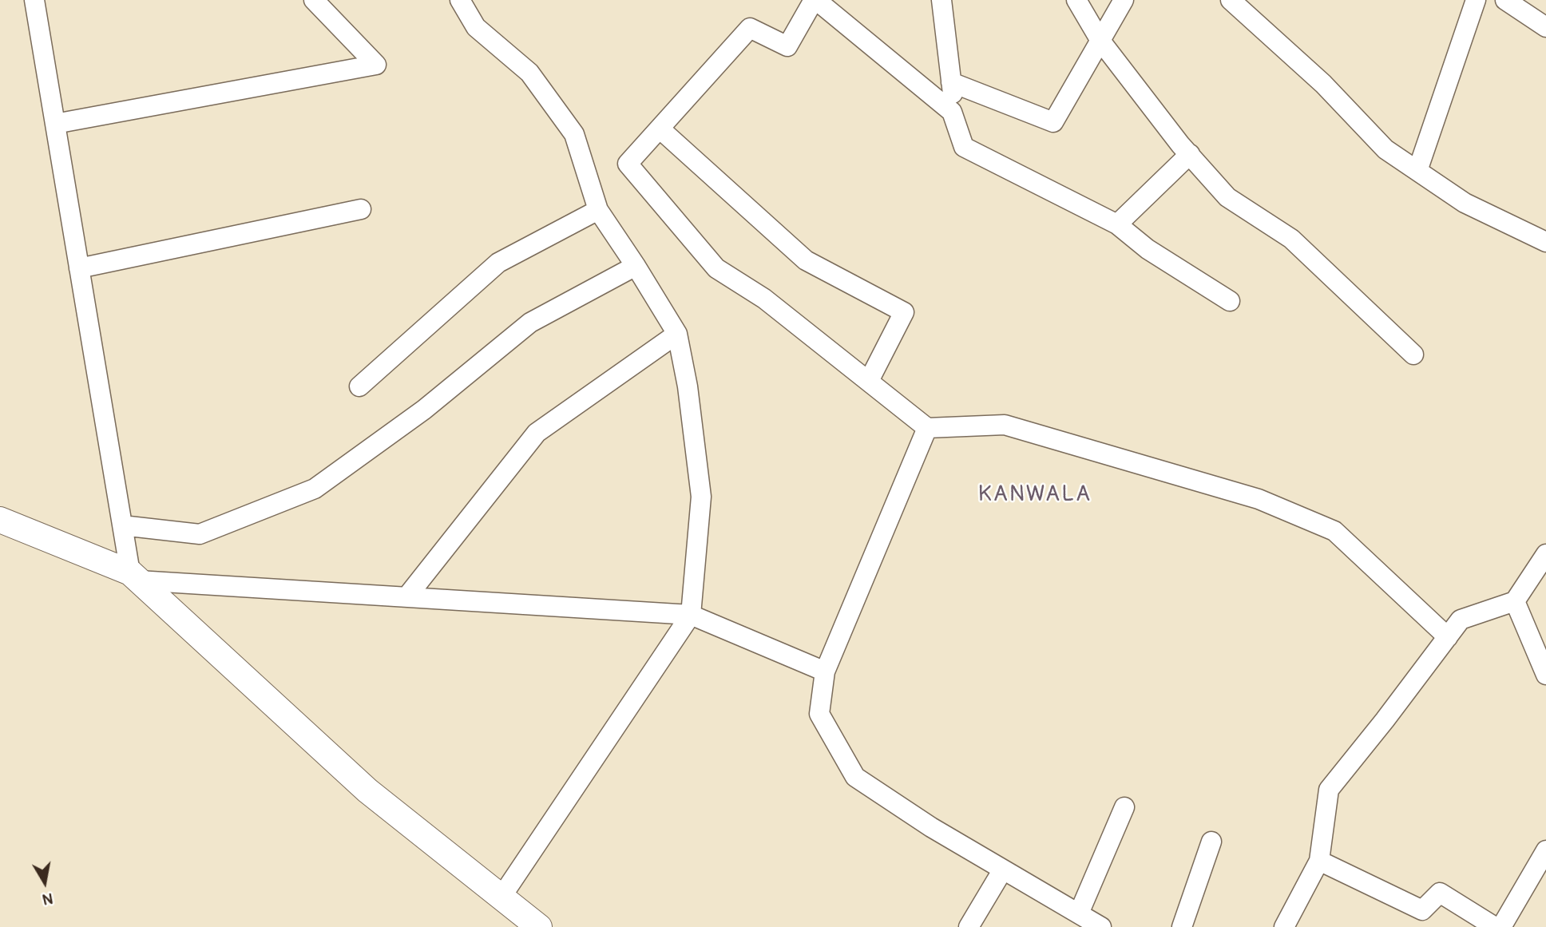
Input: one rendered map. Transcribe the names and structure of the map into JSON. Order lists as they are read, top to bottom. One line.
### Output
{"districts":["KANWALA"],"north":"bottom"}
